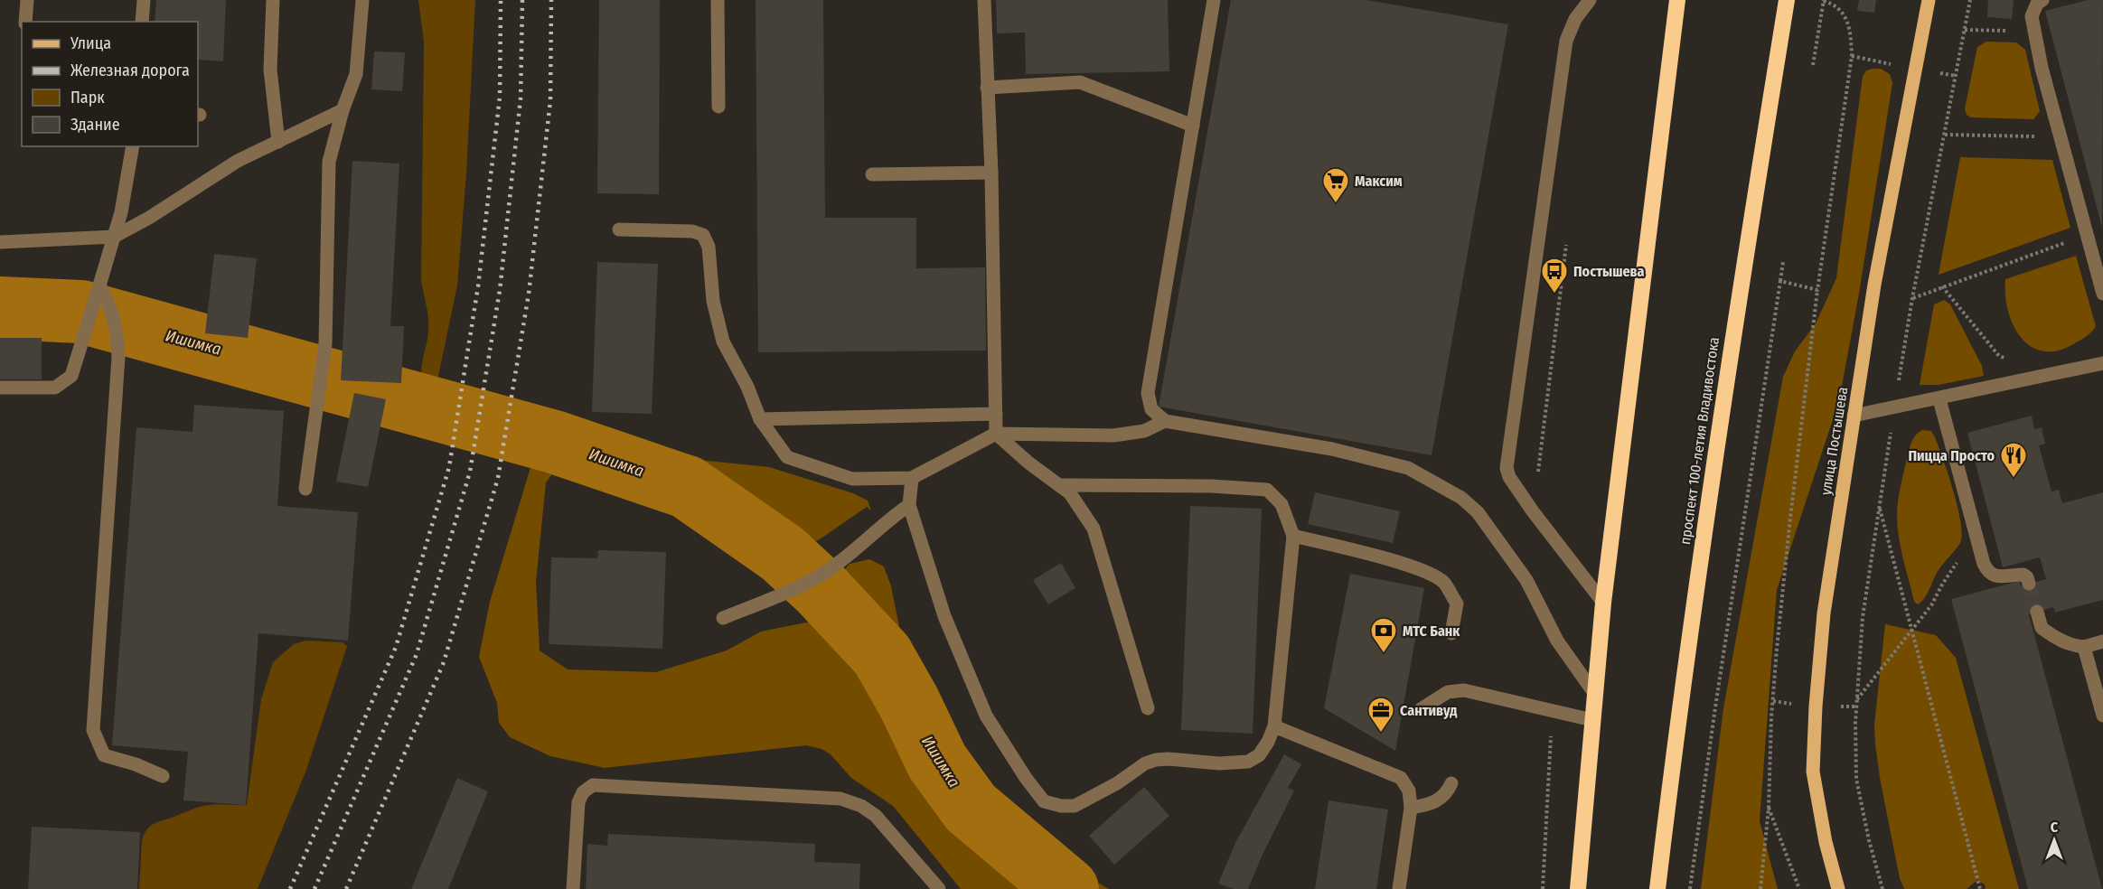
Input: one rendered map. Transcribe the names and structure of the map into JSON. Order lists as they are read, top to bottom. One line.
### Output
{"streets":{"highway":["проспект 100-летия Владивостока"],"main road":["улица Постышева"]},"water":["Ишимка"],"places":{"supermarket":["Максим"],"bus stop":["Постышева"],"restaurant":["Пицца Просто"],"bank":["МТС Банк"],"office":["Сантивуд"]},"legend":["Улица","Железная дорога","Парк","Здание"],"north":"top"}
